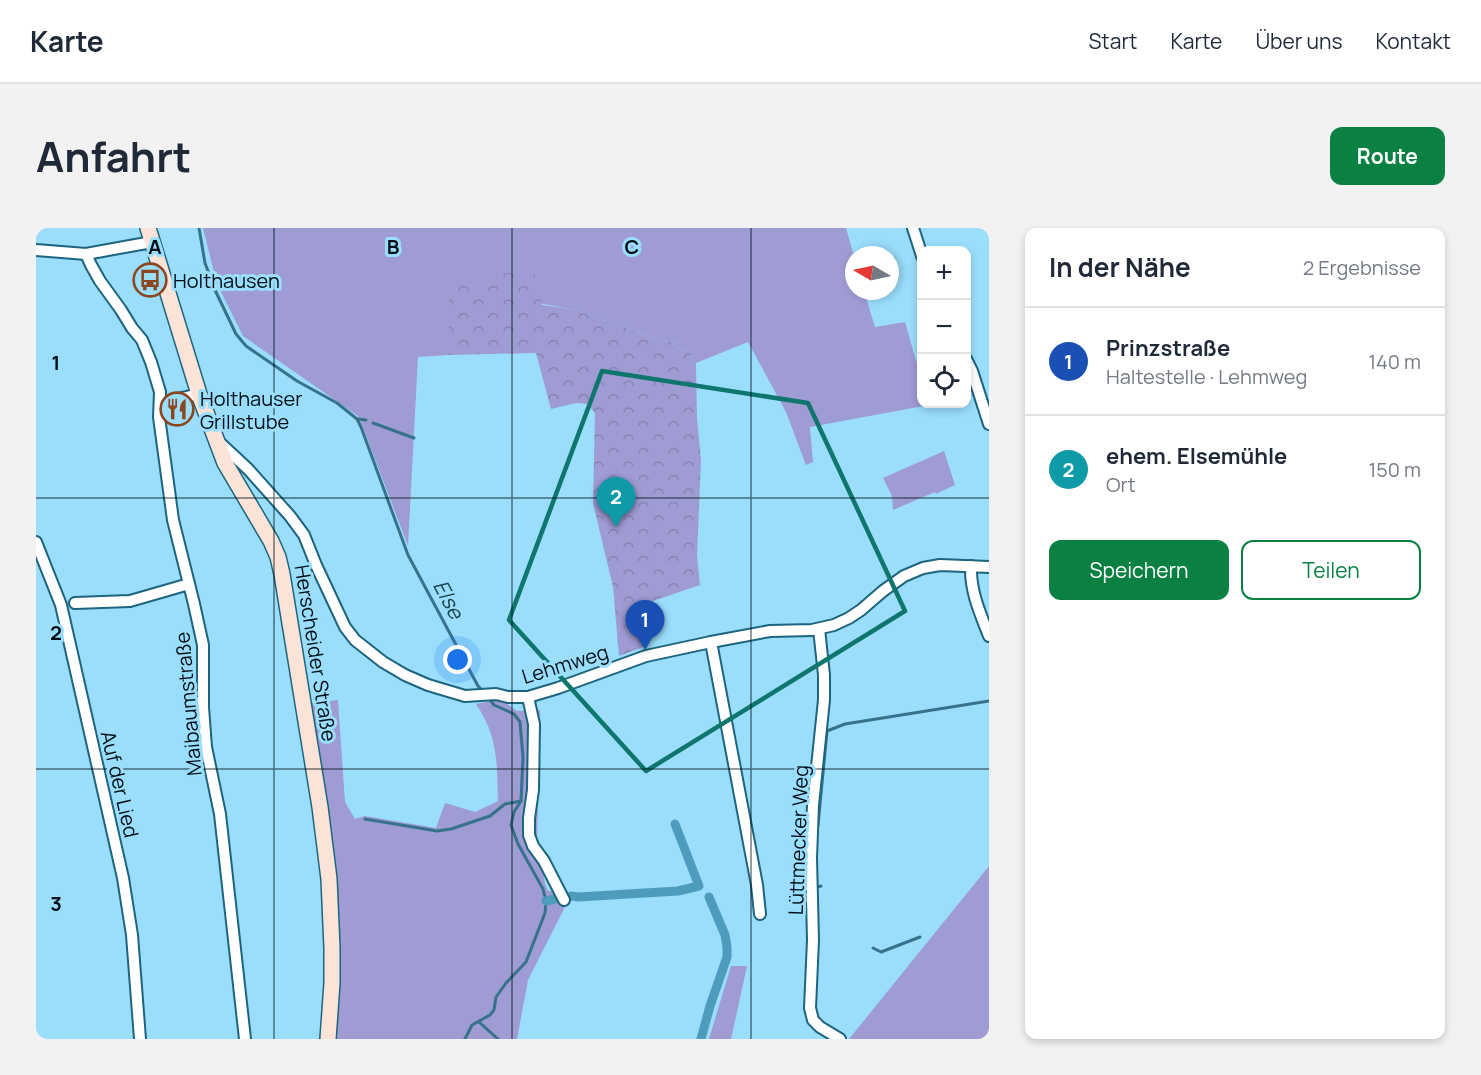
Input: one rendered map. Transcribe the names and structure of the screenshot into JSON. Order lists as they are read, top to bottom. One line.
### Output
{"streets":{"main road":["Herscheider Straße"],"street":["Lehmweg","Maibaumstraße","Auf der Lied","Lüttmecker Weg"]},"crossings":[["Herscheider Straße","Lehmweg"],["Lehmweg","Lüttmecker Weg"]],"water":["Else"],"places":{"bus stop":["Holthausen"],"restaurant":["Holthauser Grillstube"]},"north":"left","page":{"header":"Karte","nav":["Start","Karte","Über uns","Kontakt"],"title":"Anfahrt","buttons":["Route",["Speichern","Teilen"]],"heading":["In der Nähe","2 Ergebnisse"],"map_buttons":["+","−"],"list":[{"mark":"1","name":"Prinzstraße","note":"Haltestelle · Lehmweg","value":"140 m"},{"mark":"2","name":"ehem. Elsemühle","note":"Ort","value":"150 m"}],"pins":["2","1"]},"grid":{"columns":["A","B","C"],"rows":["1","2","3"]}}
